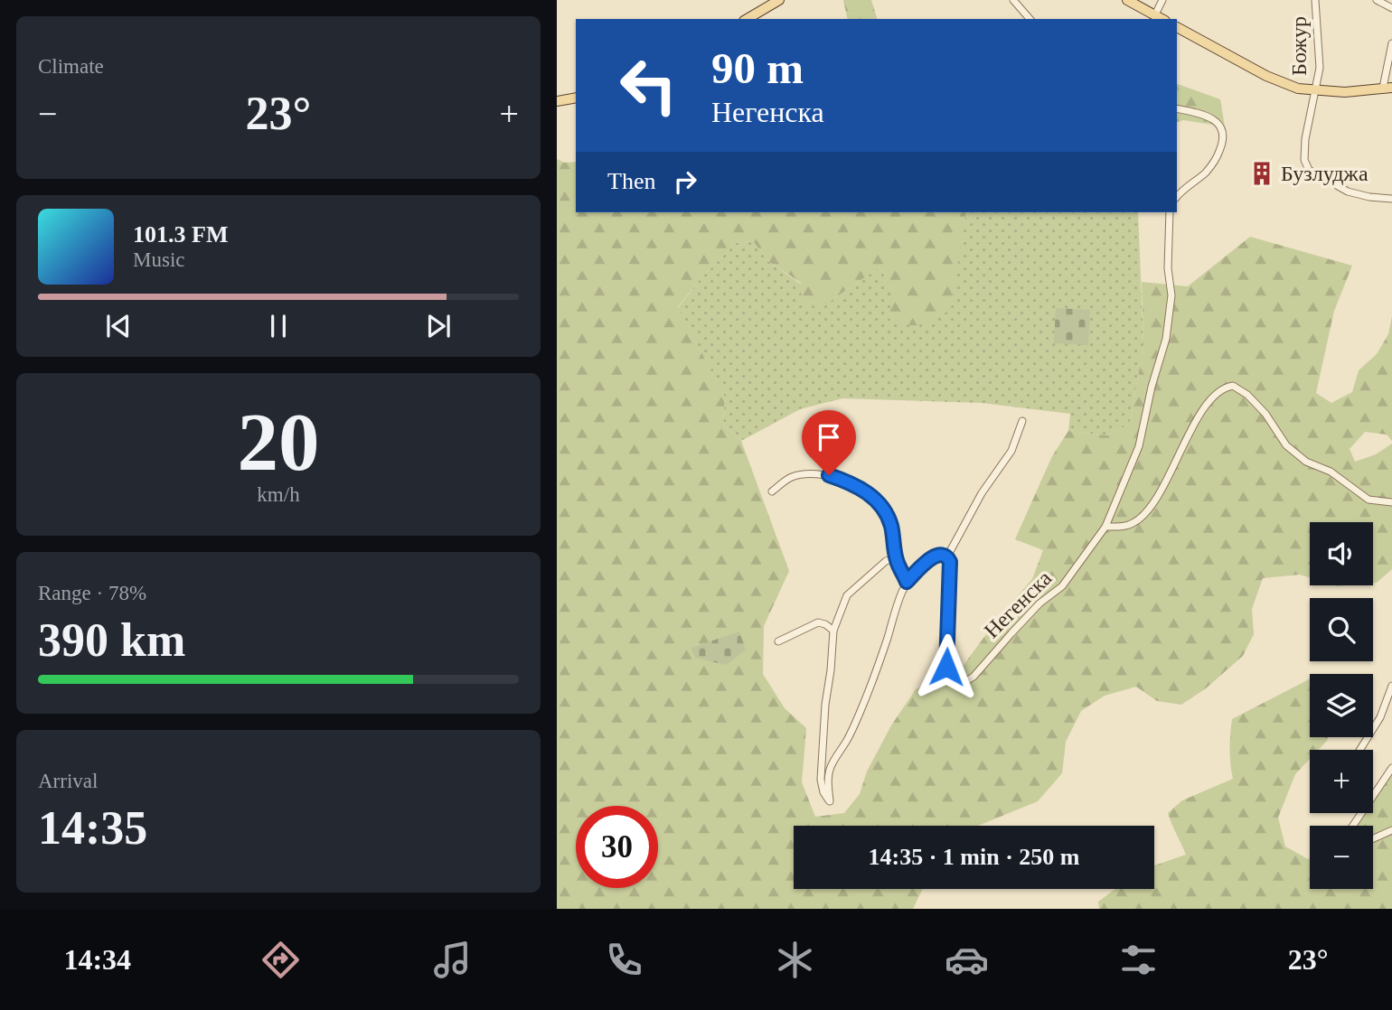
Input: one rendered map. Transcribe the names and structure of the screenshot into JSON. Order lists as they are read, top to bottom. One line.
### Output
{"streets":{"street":["Божур","Негенска"]},"places":{"building":["Бузлуджа"]},"page":{"tile":["Climate",["20","km/h"],["Range · 78%","390 km"],["Arrival","14:35"]],"turn":["90 m","Негенска"],"heat":["−","23°","+"],"then":"Then","song":["101.3 FM","Music"],"map_buttons":["+","−"],"limit":"30","trip":"14:35 · 1 min · 250 m","tabs":["14:34","23°"]}}
